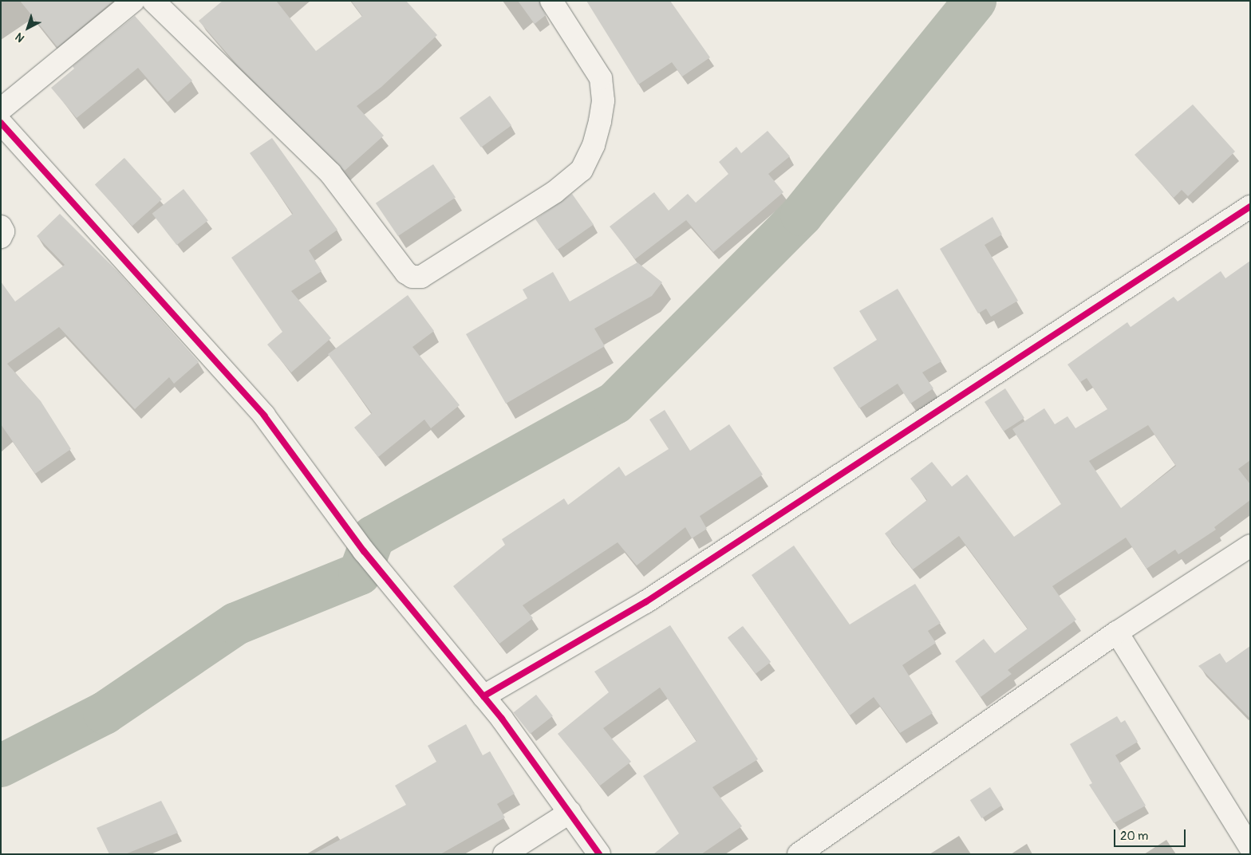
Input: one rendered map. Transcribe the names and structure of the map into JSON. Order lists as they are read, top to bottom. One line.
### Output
{"scale_bar":"20 m","north":"bottom left"}
